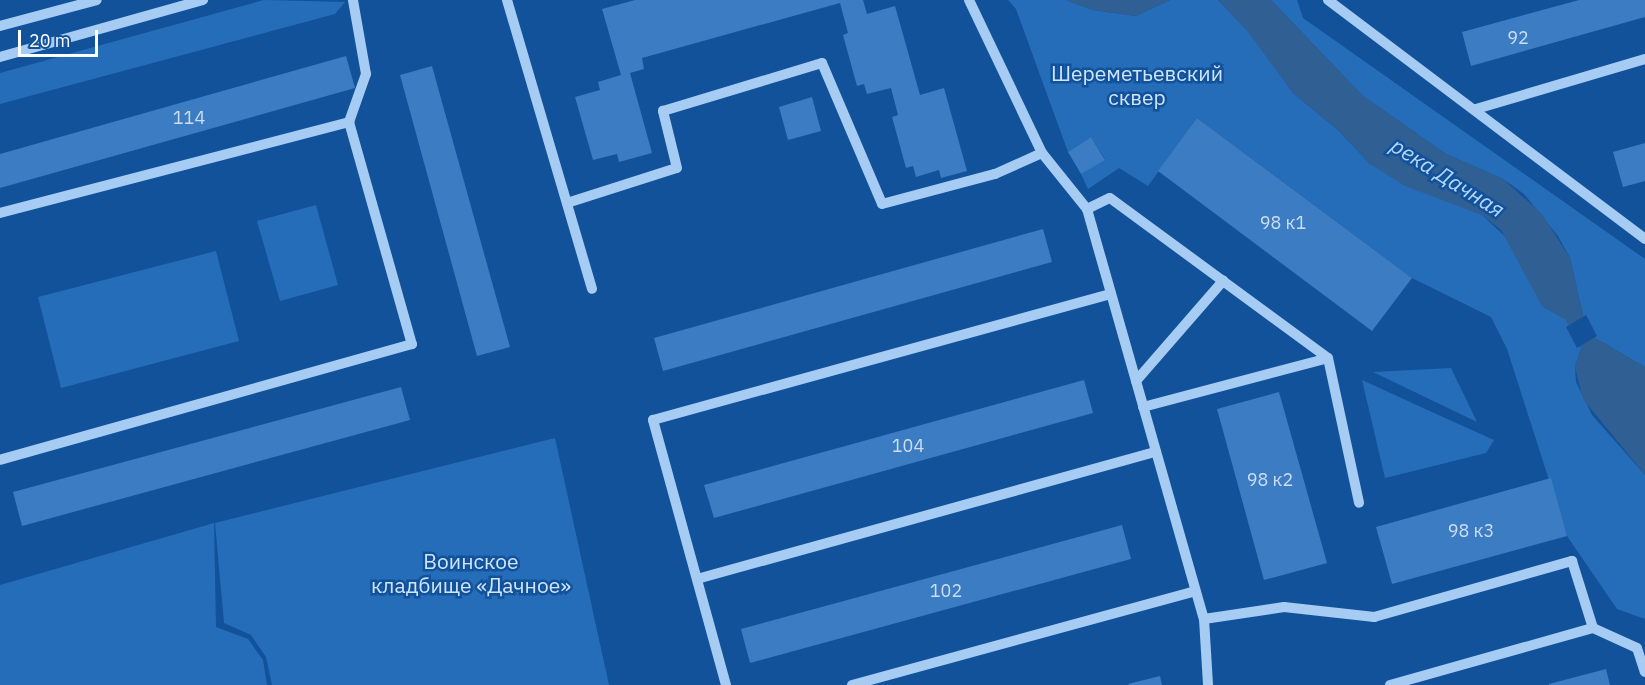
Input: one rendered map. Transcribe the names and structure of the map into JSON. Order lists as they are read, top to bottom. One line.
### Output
{"water":["река Дачная"],"parks":["Шереметьевский сквер","Воинское кладбище «Дачное»"],"house_numbers":["92","114","98 к1","104","98 к2","98 к3","102"],"scale_bar":"20 m"}
